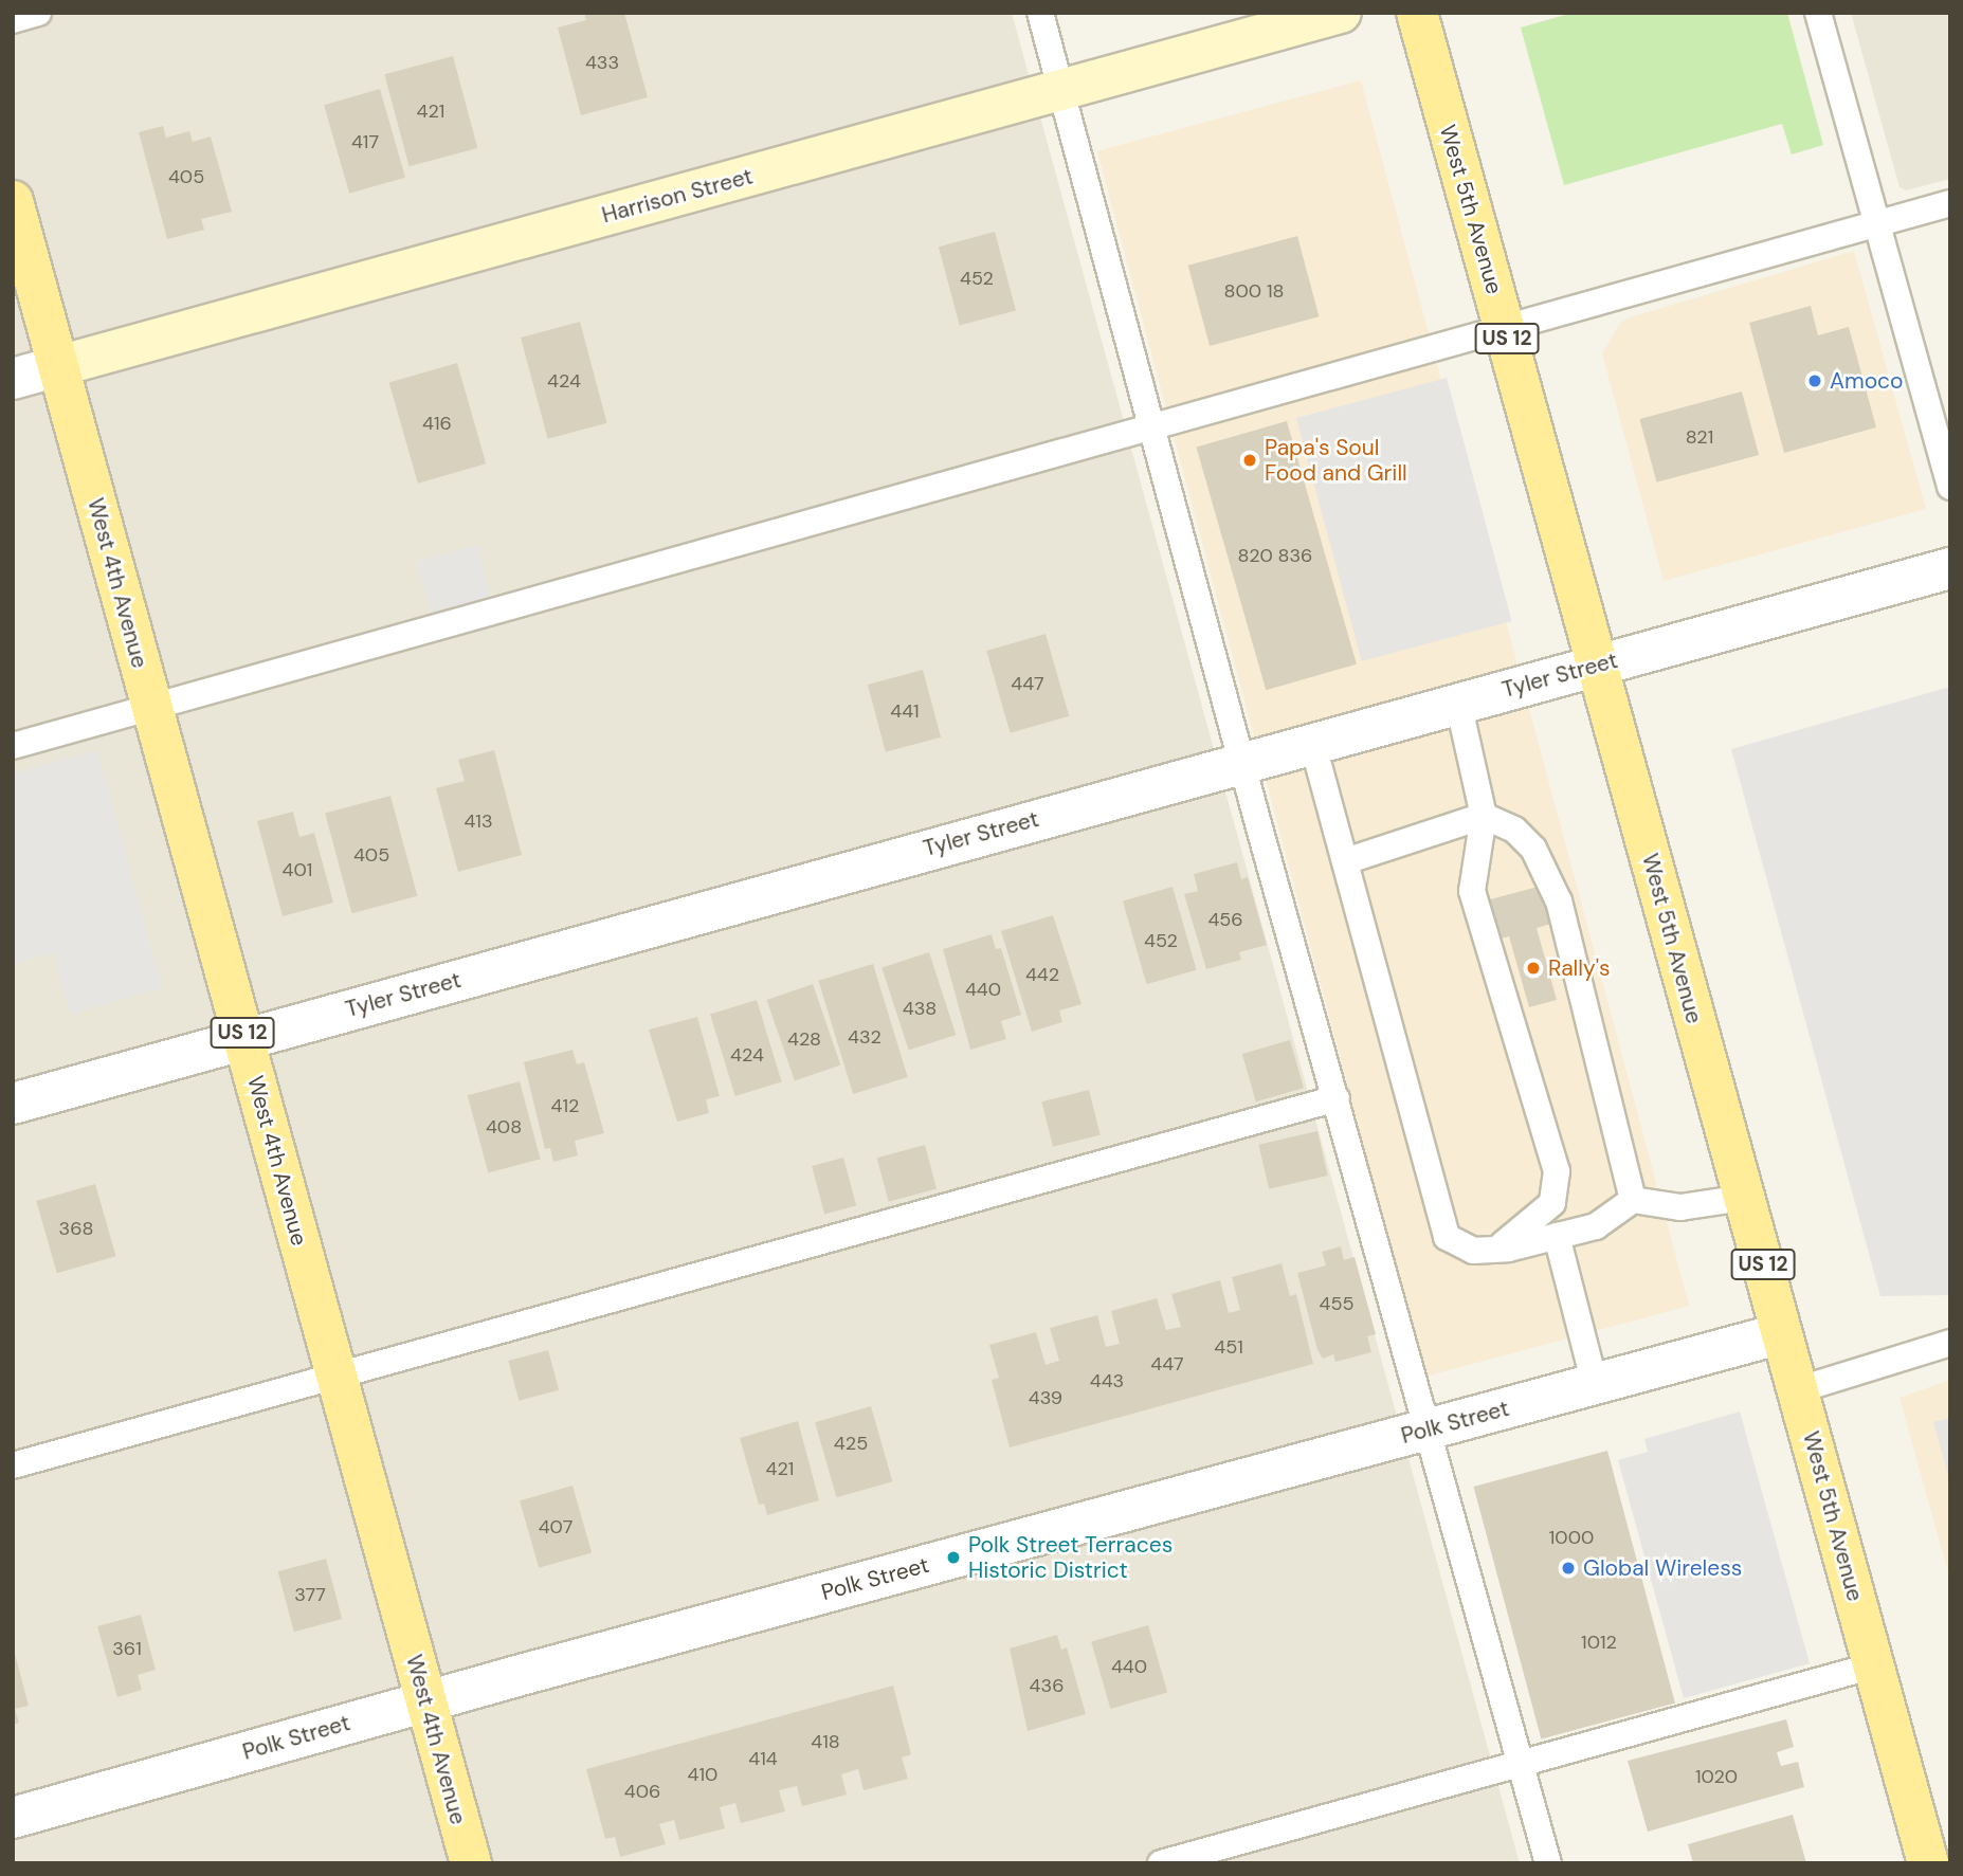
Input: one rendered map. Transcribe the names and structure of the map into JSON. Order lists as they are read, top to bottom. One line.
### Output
{"streets":{"main road":["West 5th Avenue","US 12","West 4th Avenue"],"street":["Harrison Street","Tyler Street","Polk Street"]},"crossings":[["Harrison Street","West 4th Avenue"],["West 5th Avenue","Tyler Street"],["West 5th Avenue","Polk Street"],["West 4th Avenue","Tyler Street"],["West 4th Avenue","Polk Street"]],"places":["Amoco","Papa's Soul Food and Grill","Rally's","Polk Street Terraces Historic District","Global Wireless"],"house_numbers":["433","421","417","405","452","800 18","424","416","821","820 836","447","441","413","405","401","456","452","442","440","438","432","428","424","412","408","368","455","451","447","443","439","425","421","407","1000","377","1012","361","440","436","418","414","410","1020","406"]}
